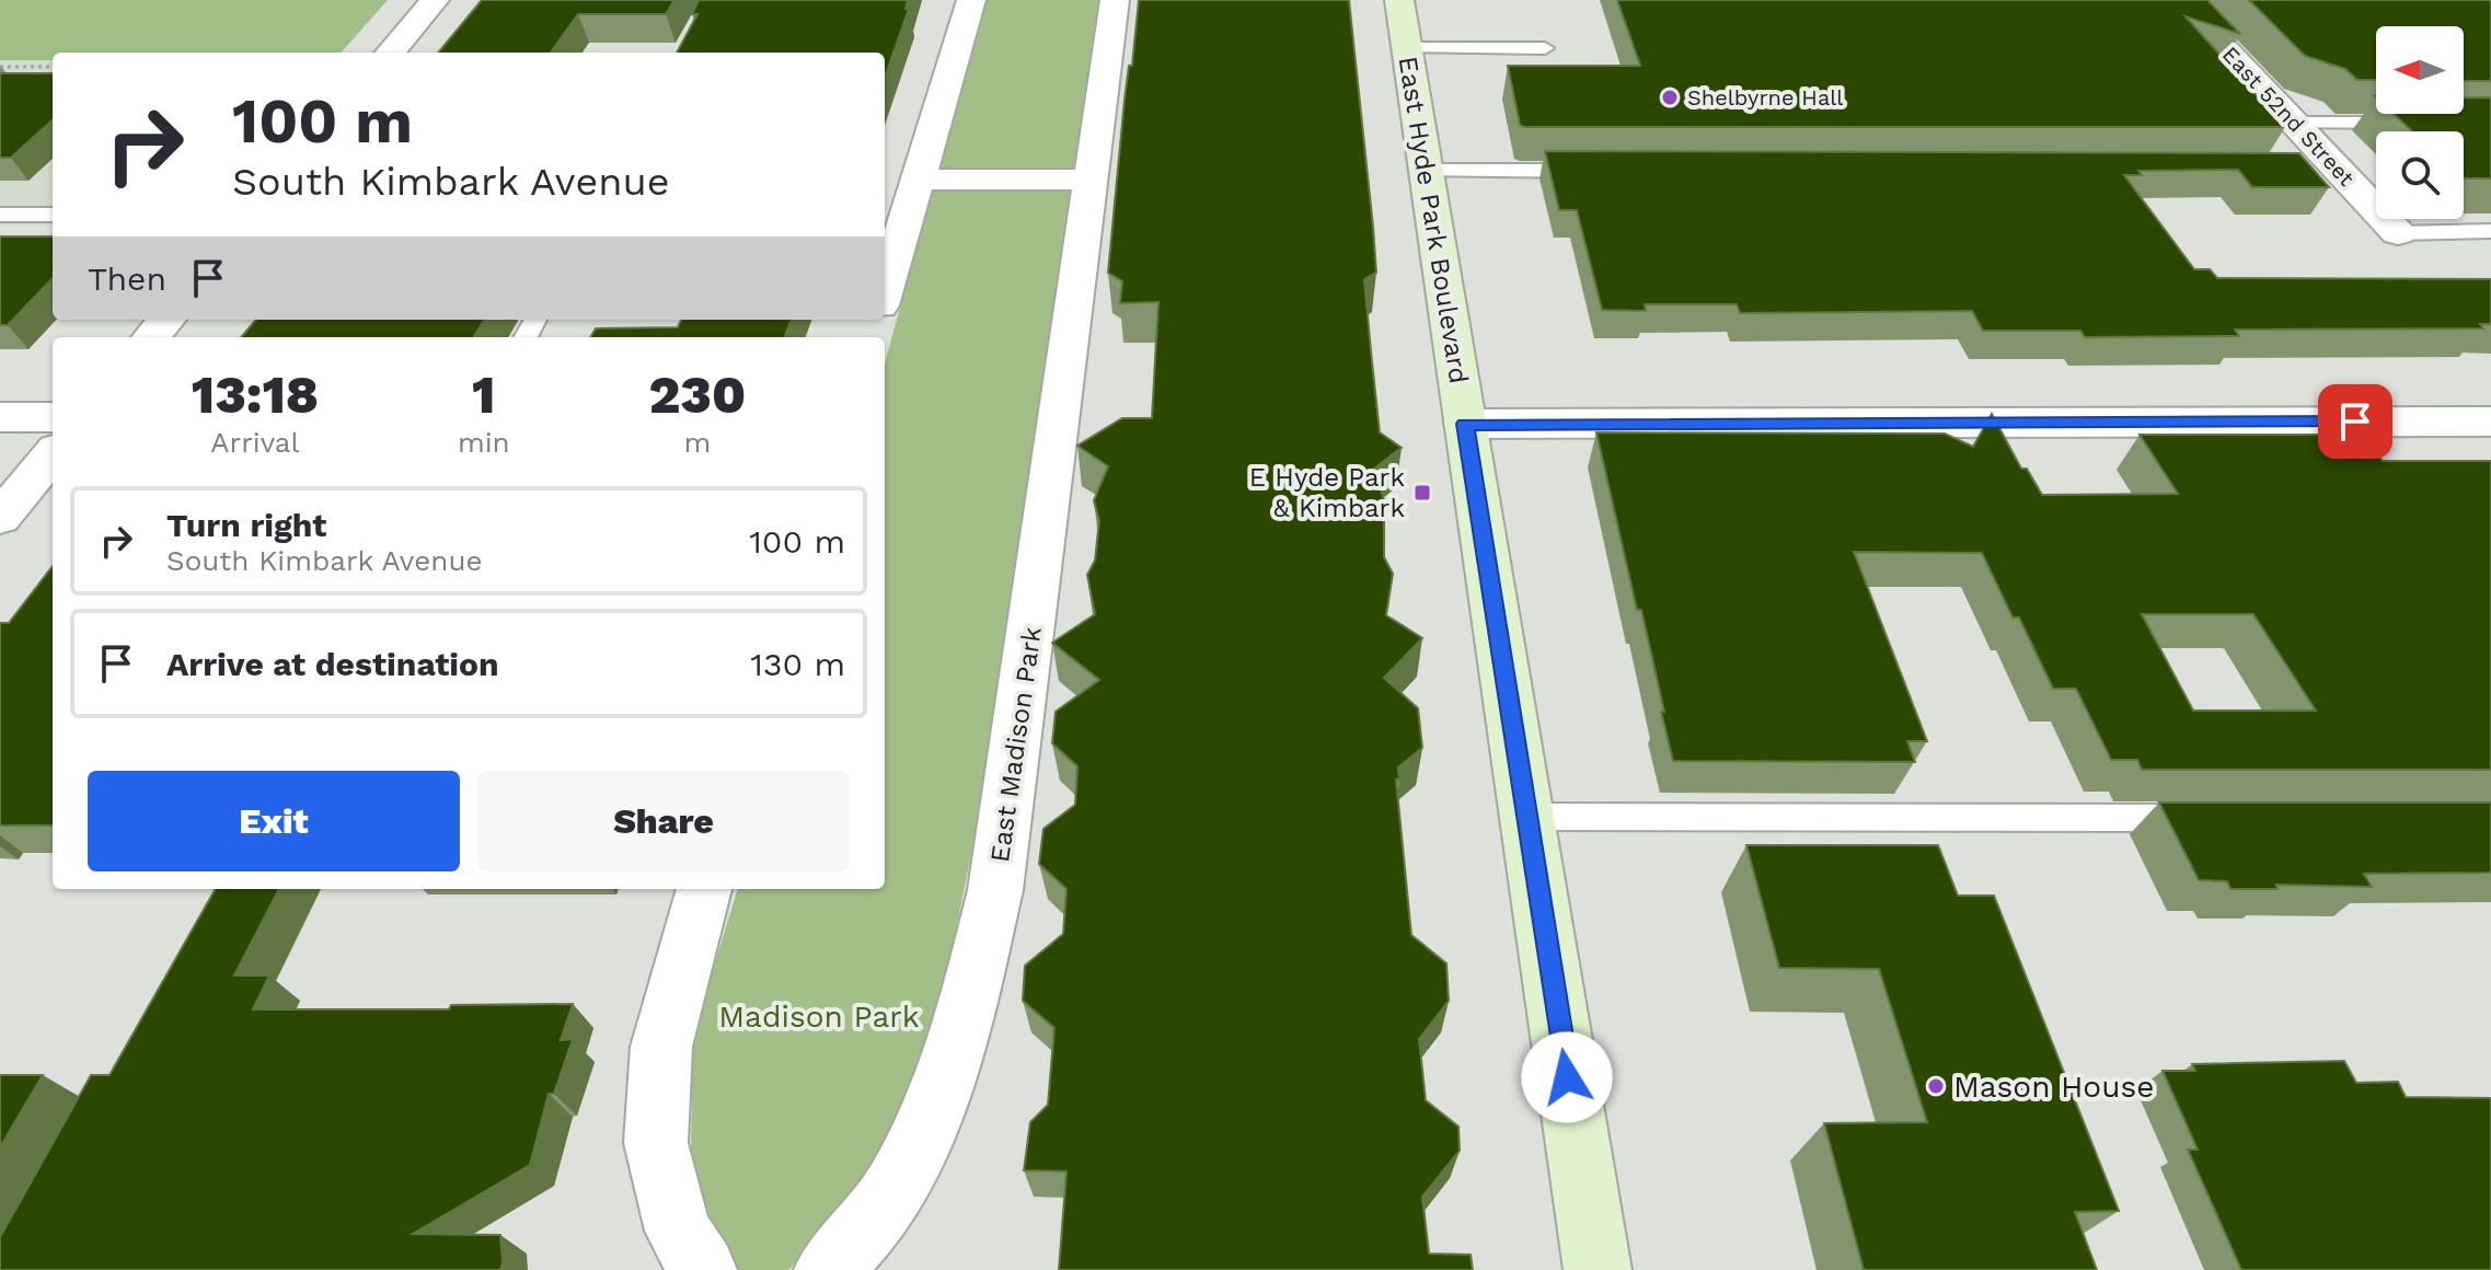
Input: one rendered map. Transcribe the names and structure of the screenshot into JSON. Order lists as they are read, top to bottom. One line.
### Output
{"streets":{"main road":["East Hyde Park Boulevard"],"street":["East 52nd Street","East Madison Park"]},"parks":["Madison Park"],"places":{"other":["Shelbyrne Hall","Mason House"],"transit":["E Hyde Park & Kimbark"]},"north":"left","page":{"turn":["100 m","South Kimbark Avenue"],"then":"Then","eta":["13:18","Arrival","1","min","230","m"],"list":[{"name":"Turn right","note":"South Kimbark Avenue","value":"100 m"},{"name":"Arrive at destination","value":"130 m"}],"buttons":["Exit","Share"]}}
